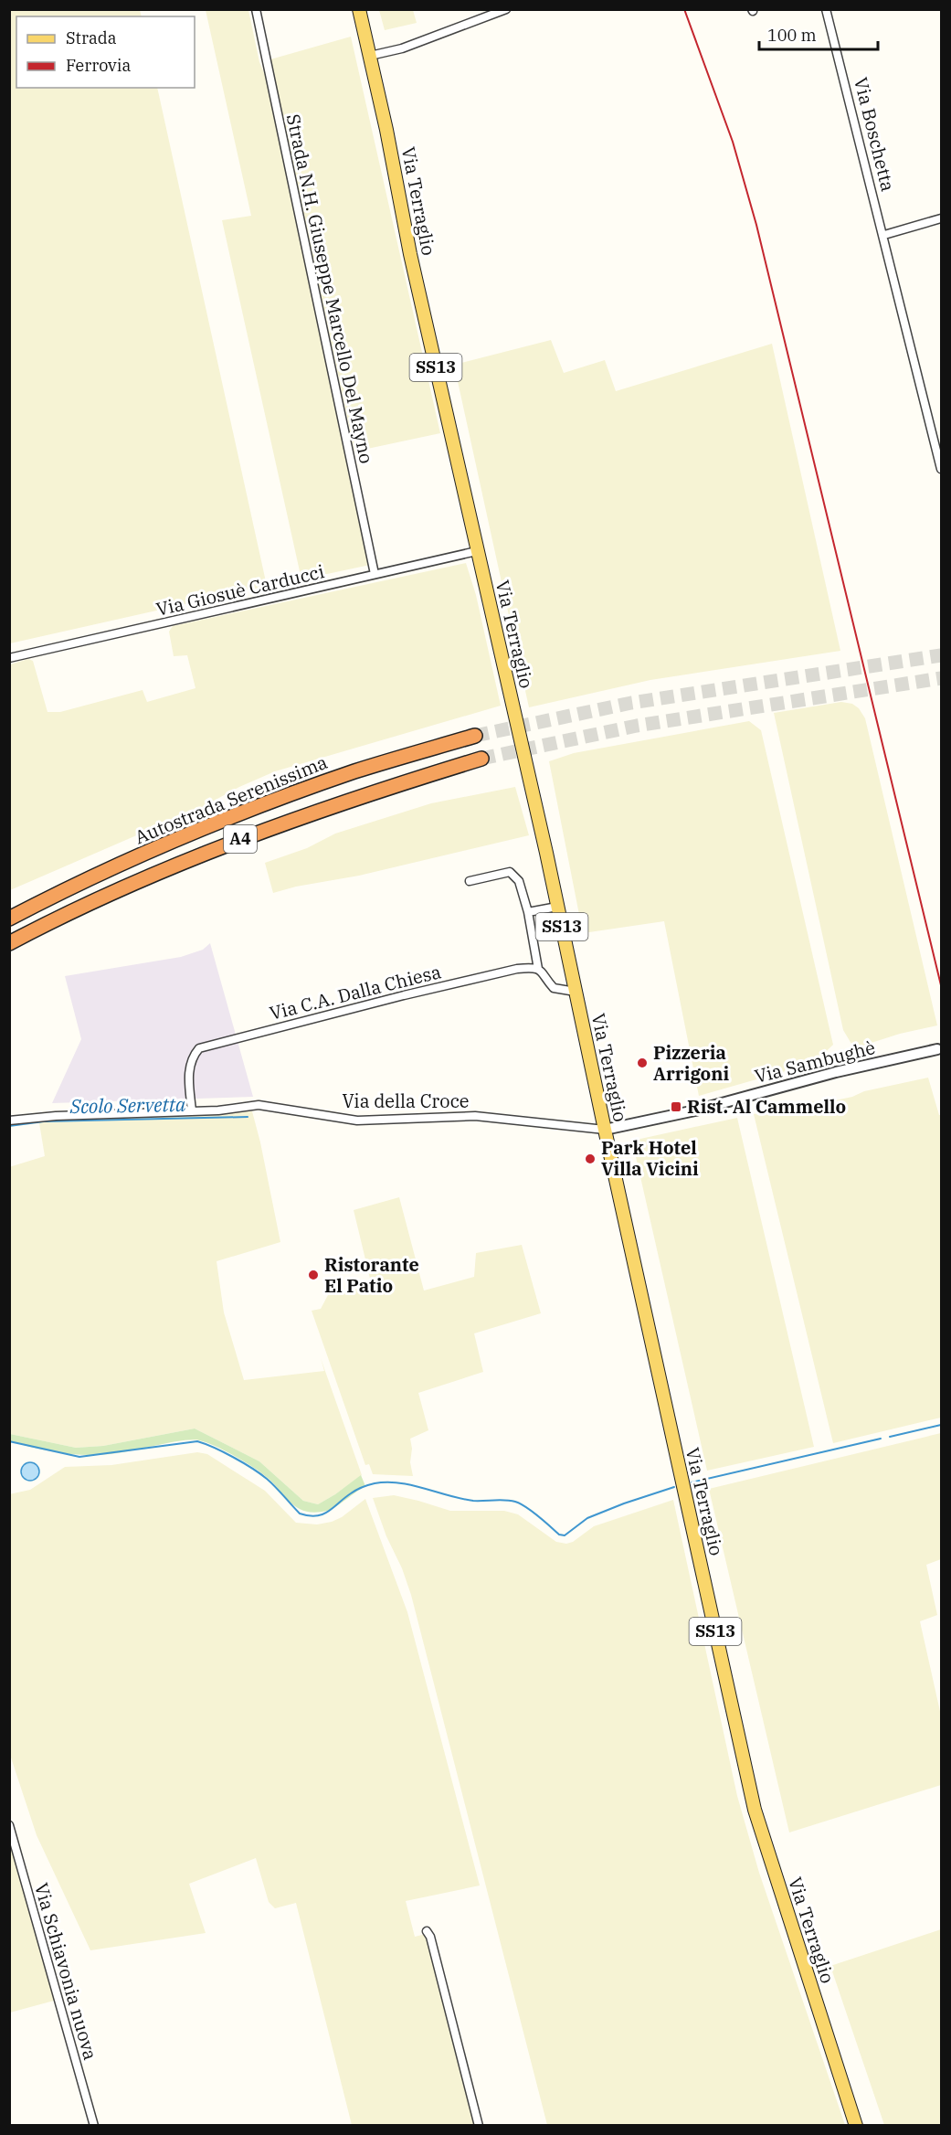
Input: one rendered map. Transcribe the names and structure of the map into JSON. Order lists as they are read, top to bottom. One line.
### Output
{"streets":{"highway":["Autostrada Serenissima","A4"],"main road":["Via Terraglio","SS13"],"street":["Via Boschetta","Strada N.H. Giuseppe Marcello Del Mayno","Via Giosuè Carducci","Via C.A. Dalla Chiesa","Via Sambughè","Via della Croce","Via Schiavonia nuova"]},"crossings":[["Via Terraglio","Via Giosuè Carducci"],["Via Terraglio","Via Sambughè"],["Via Terraglio","Via della Croce"],["Strada N.H. Giuseppe Marcello Del Mayno","Via Giosuè Carducci"],["Via C.A. Dalla Chiesa","Via della Croce"],["Via Sambughè","Via della Croce"]],"water":["Scolo Servetta"],"places":{"other":["Pizzeria Arrigoni","Park Hotel Villa Vicini","Ristorante El Patio"],"transit":["Rist. Al Cammello"]},"legend":["Strada","Ferrovia"],"scale_bar":"100 m"}
